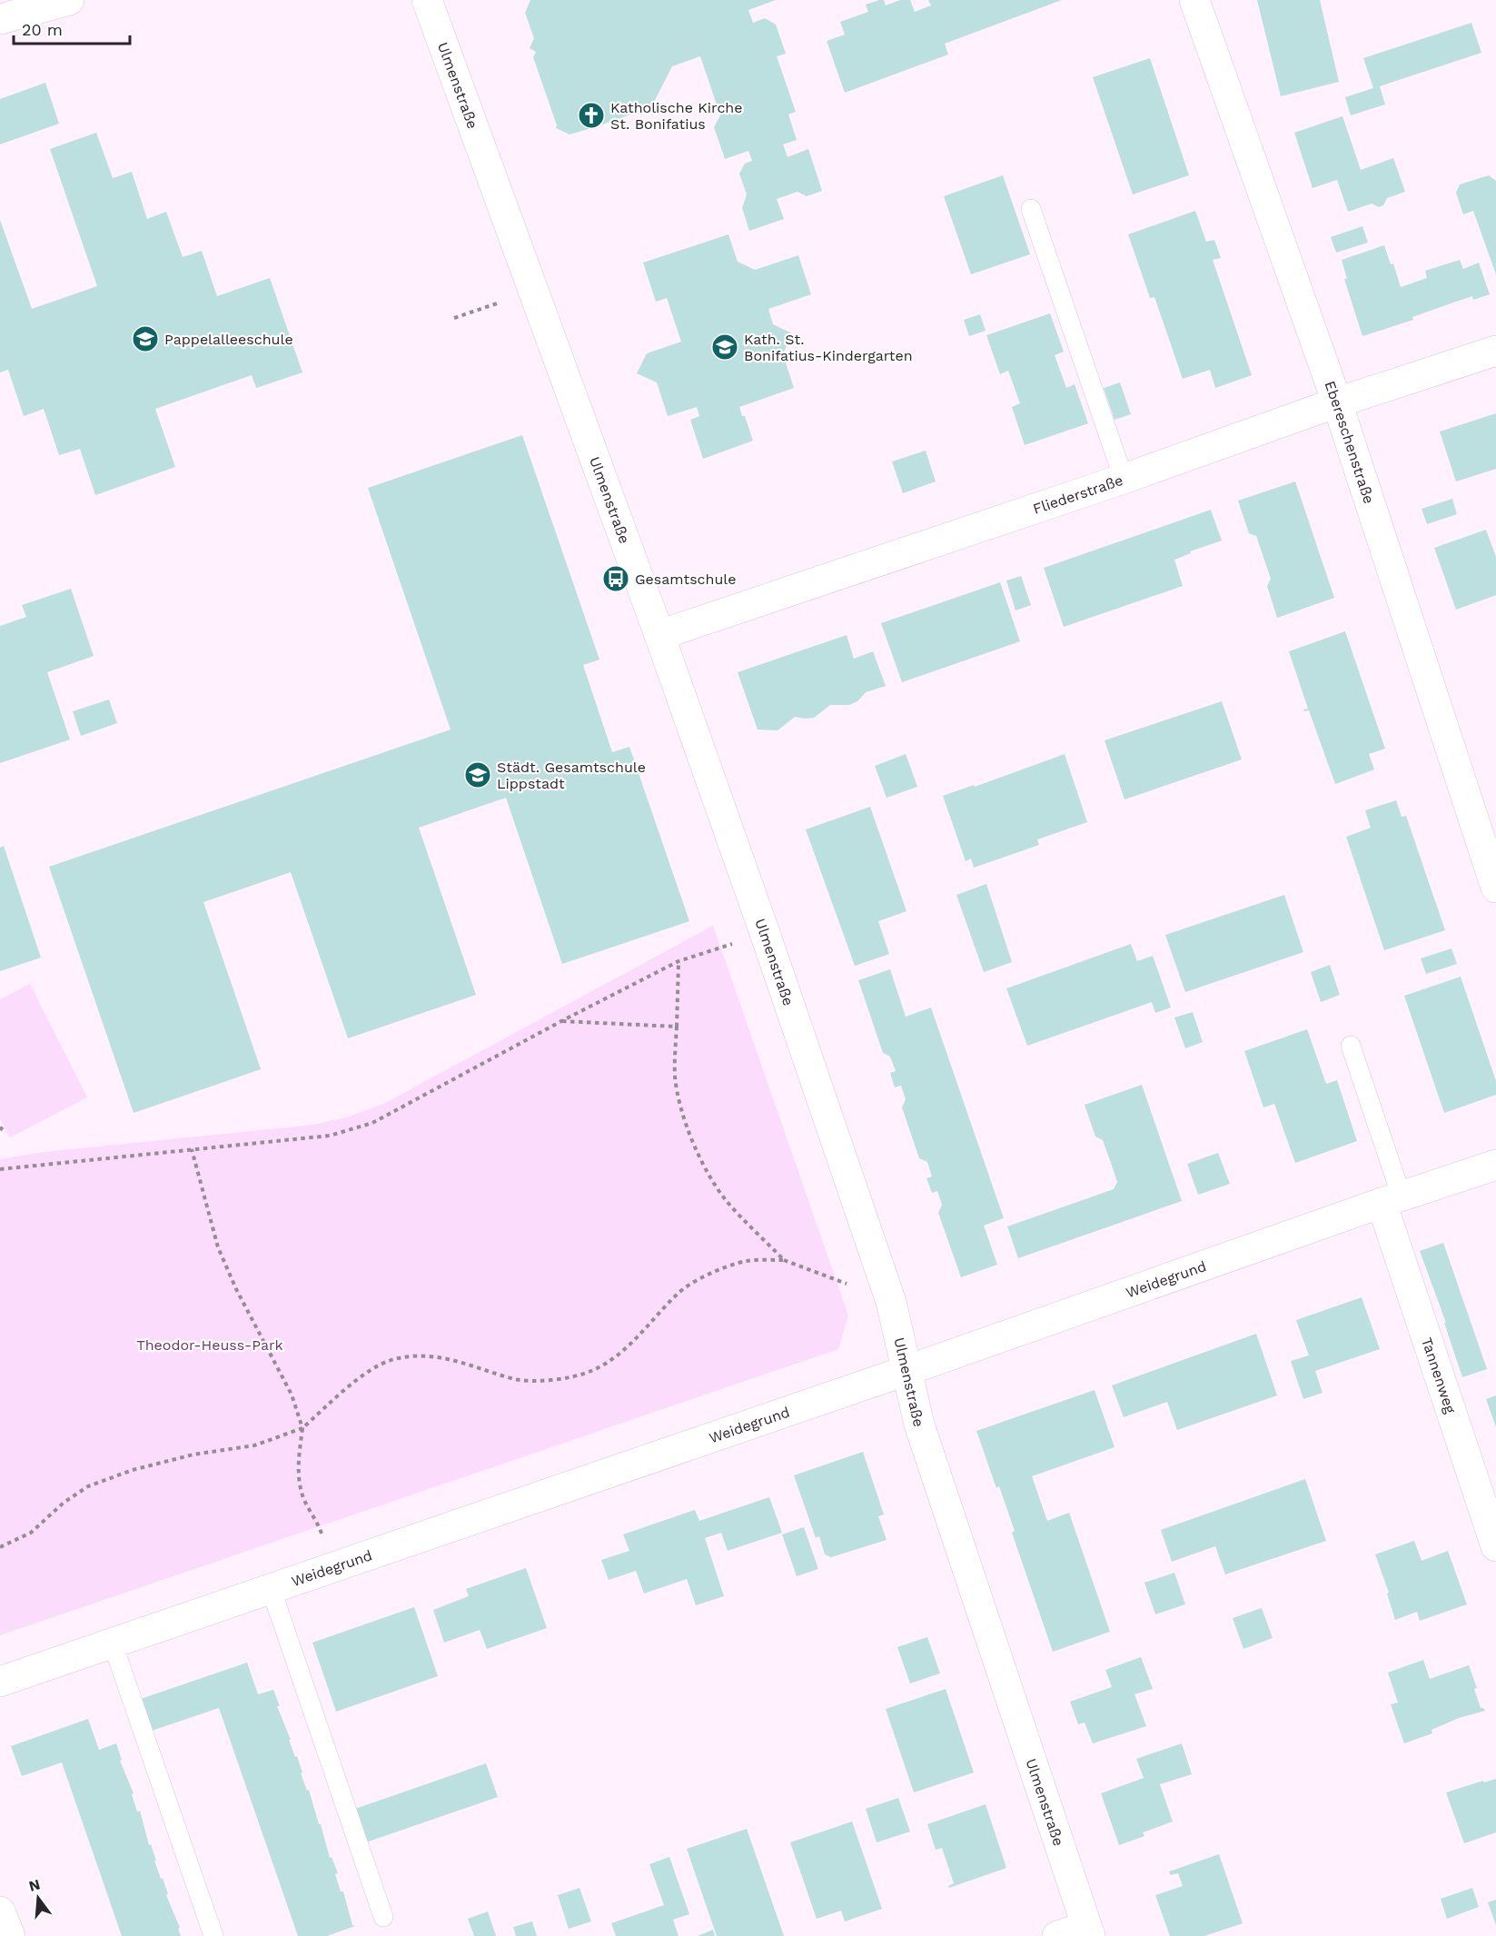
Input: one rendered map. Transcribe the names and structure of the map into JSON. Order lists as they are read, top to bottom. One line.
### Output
{"streets":{"street":["Ulmenstraße","Ebereschenstraße","Fliederstraße","Weidegrund","Tannenweg"]},"crossings":[["Ulmenstraße","Fliederstraße"],["Ulmenstraße","Weidegrund"],["Ebereschenstraße","Fliederstraße"],["Weidegrund","Tannenweg"]],"parks":["Theodor-Heuss-Park"],"places":{"church":["Katholische Kirche St. Bonifatius"],"school or university":["Pappelalleeschule","Kath. St. Bonifatius-Kindergarten","Städt. Gesamtschule Lippstadt"],"bus stop":["Gesamtschule"]},"scale_bar":"20 m","north":"top"}
